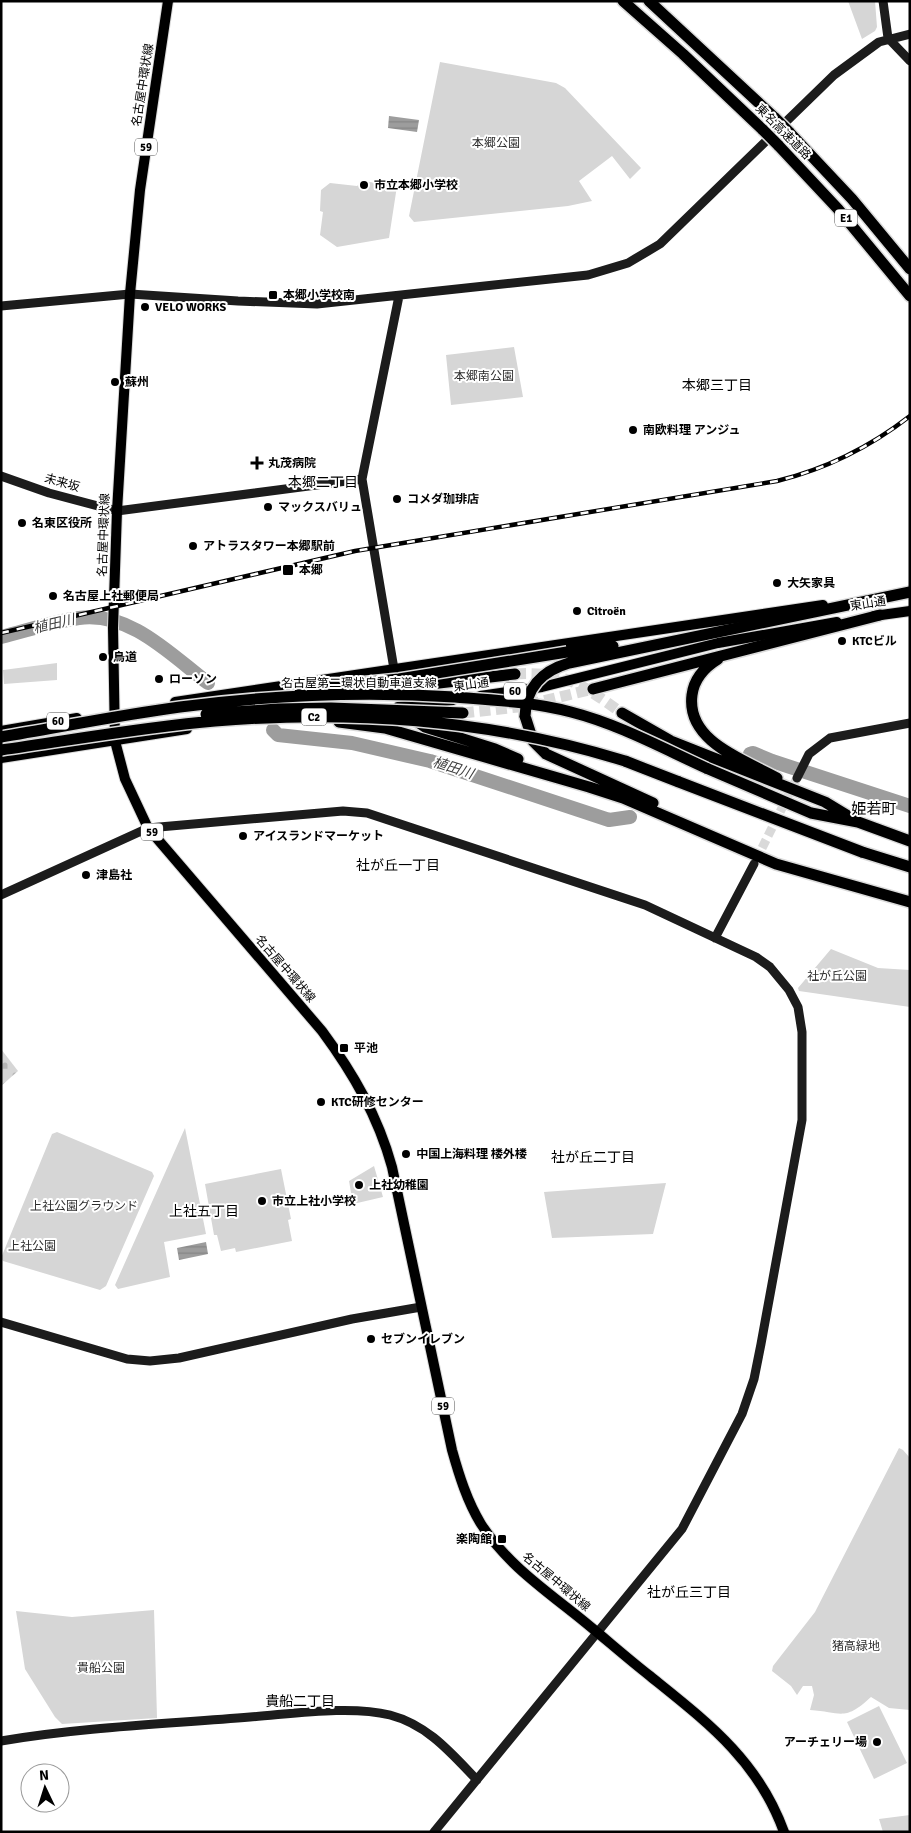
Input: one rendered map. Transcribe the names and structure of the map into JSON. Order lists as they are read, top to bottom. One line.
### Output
{"streets":{"highway":["東名高速道路","E1","名古屋第二環状自動車道支線","C2"],"main road":["名古屋中環状線","59","東山通","60"],"street":["未来坂"]},"crossings":[["名古屋中環状線","未来坂"],["名古屋中環状線","東山通"]],"districts":["本郷三丁目","本郷二丁目","姫若町","社が丘一丁目","社が丘二丁目","上社五丁目","社が丘三丁目","貴船二丁目"],"water":["植田川"],"parks":["本郷公園","本郷南公園","社が丘公園","上社公園グラウンド","上社公園","猪高緑地","貴船公園"],"places":{"other":["市立本郷小学校","VELO WORKS","蘇州","南欧料理 アンジュ","コメダ珈琲店","マックスバリュ","名東区役所","アトラスタワー本郷駅前","大矢家具","名古屋上社郵便局","Citroën","KTCビル","鳥道","ローソン","アイスランドマーケット","津島社","KTC研修センター","中国上海料理 楼外楼","上社幼稚園","市立上社小学校","セブンイレブン","アーチェリー場"],"transit":["本郷小学校南","本郷","平池","楽陶館"],"health":["丸茂病院"]},"north":"top"}
